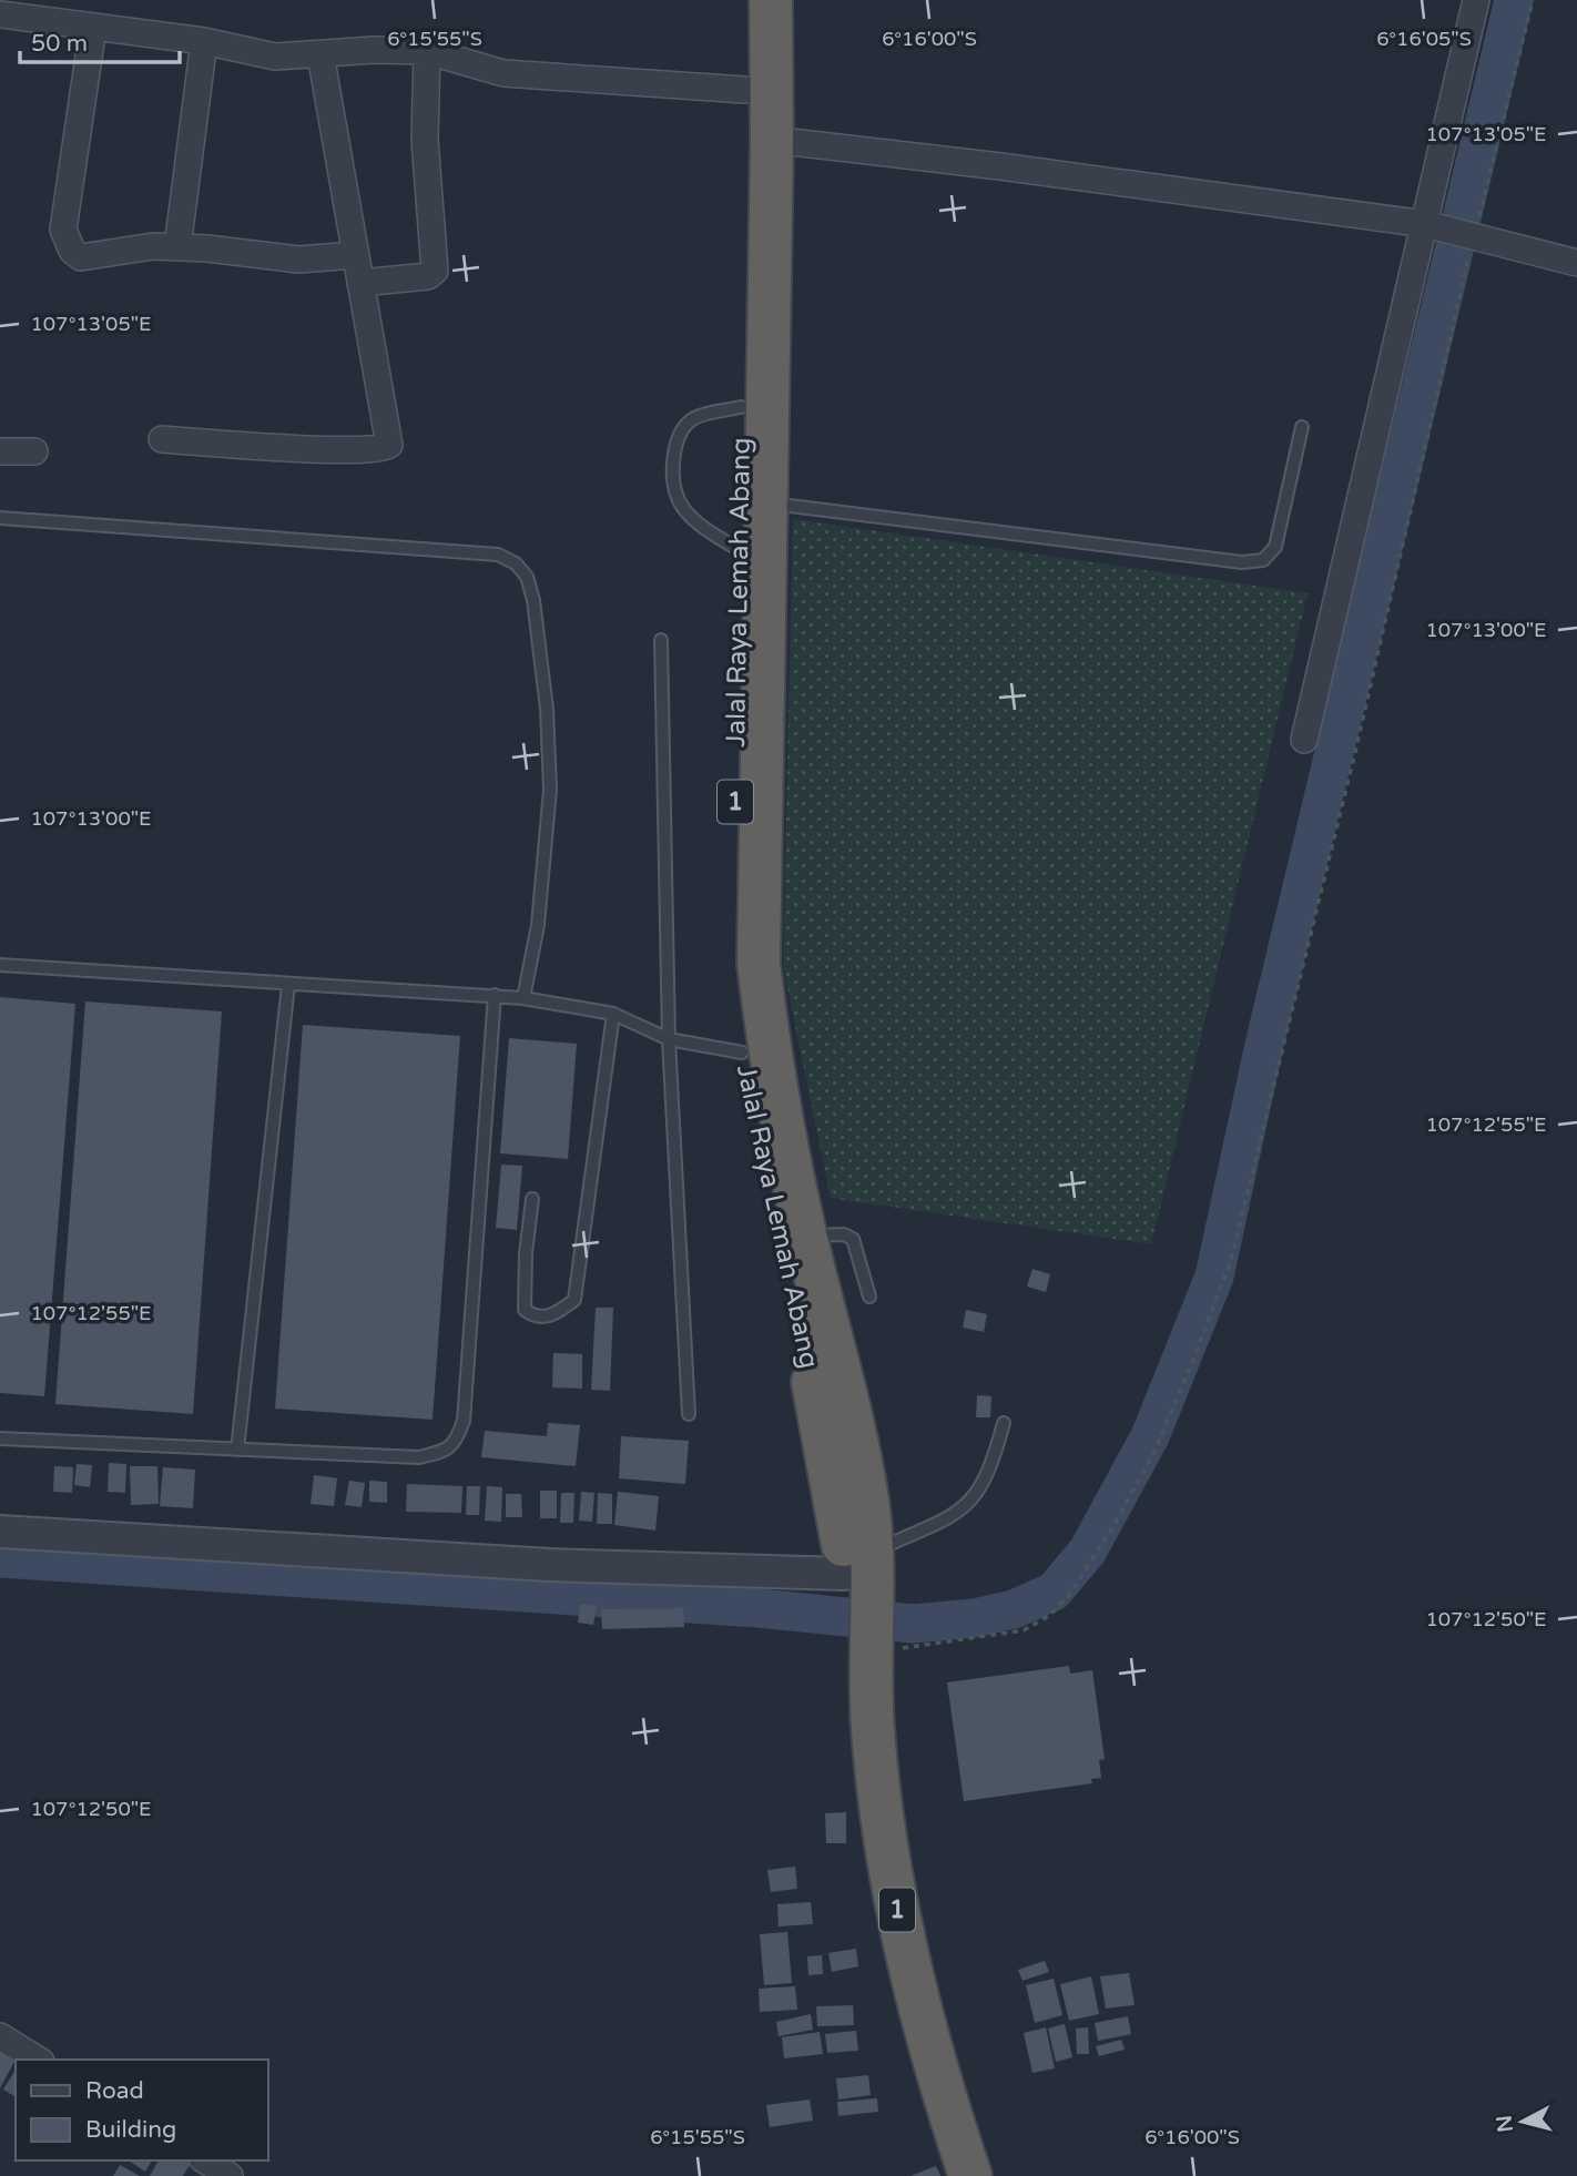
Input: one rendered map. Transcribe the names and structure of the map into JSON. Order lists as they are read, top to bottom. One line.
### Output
{"streets":{"highway":["Jalal Raya Lemah Abang","1"]},"crossings":[["Jalal Raya Lemah Abang","1"]],"legend":["Road","Building"],"scale_bar":"50 m","north":"left","coordinates":["6°15'55\"S","6°16'00\"S","6°16'05\"S","107°13'05\"E","107°13'00\"E","107°12'55\"E","107°12'50\"E"]}
